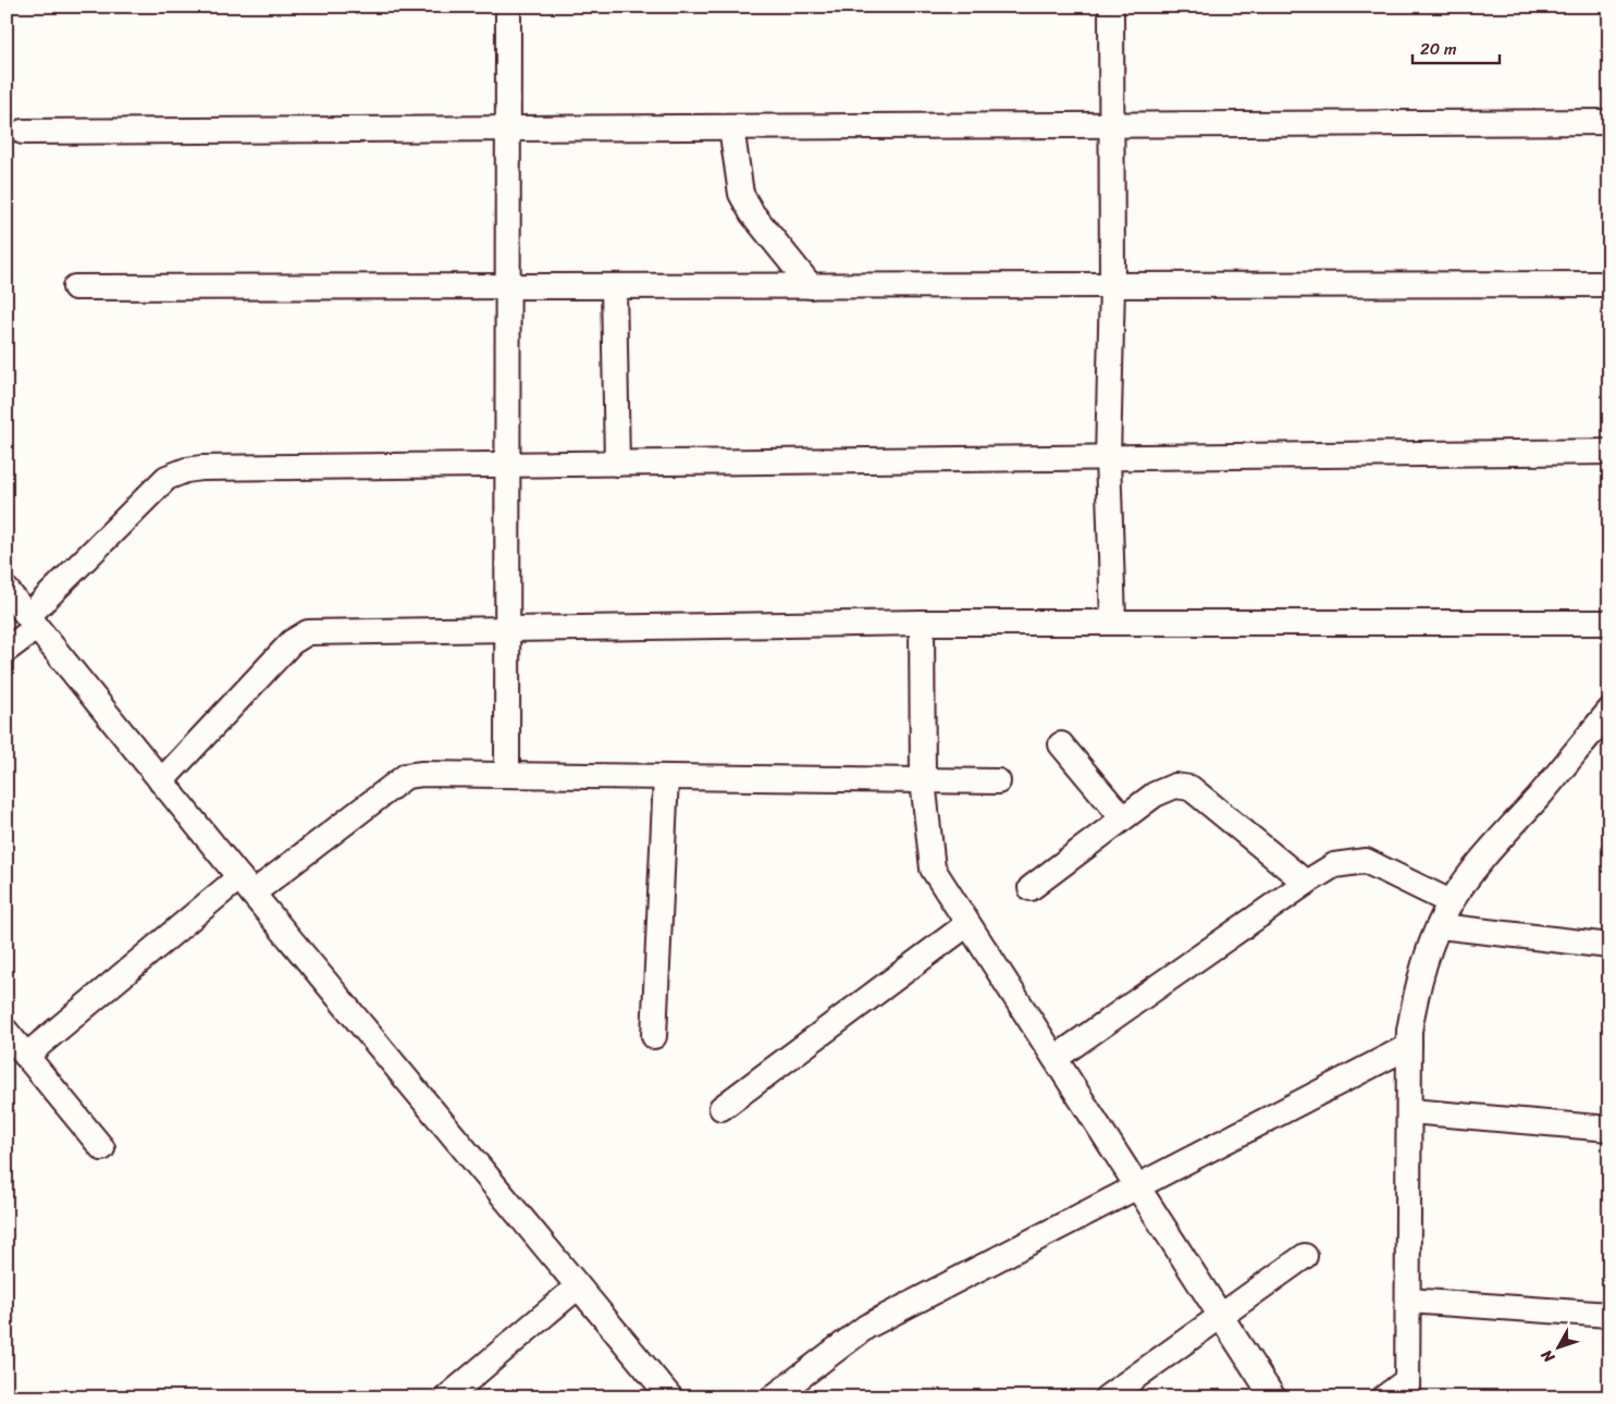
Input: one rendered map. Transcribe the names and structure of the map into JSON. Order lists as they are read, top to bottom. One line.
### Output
{"scale_bar":"20 m","north":"bottom left"}
